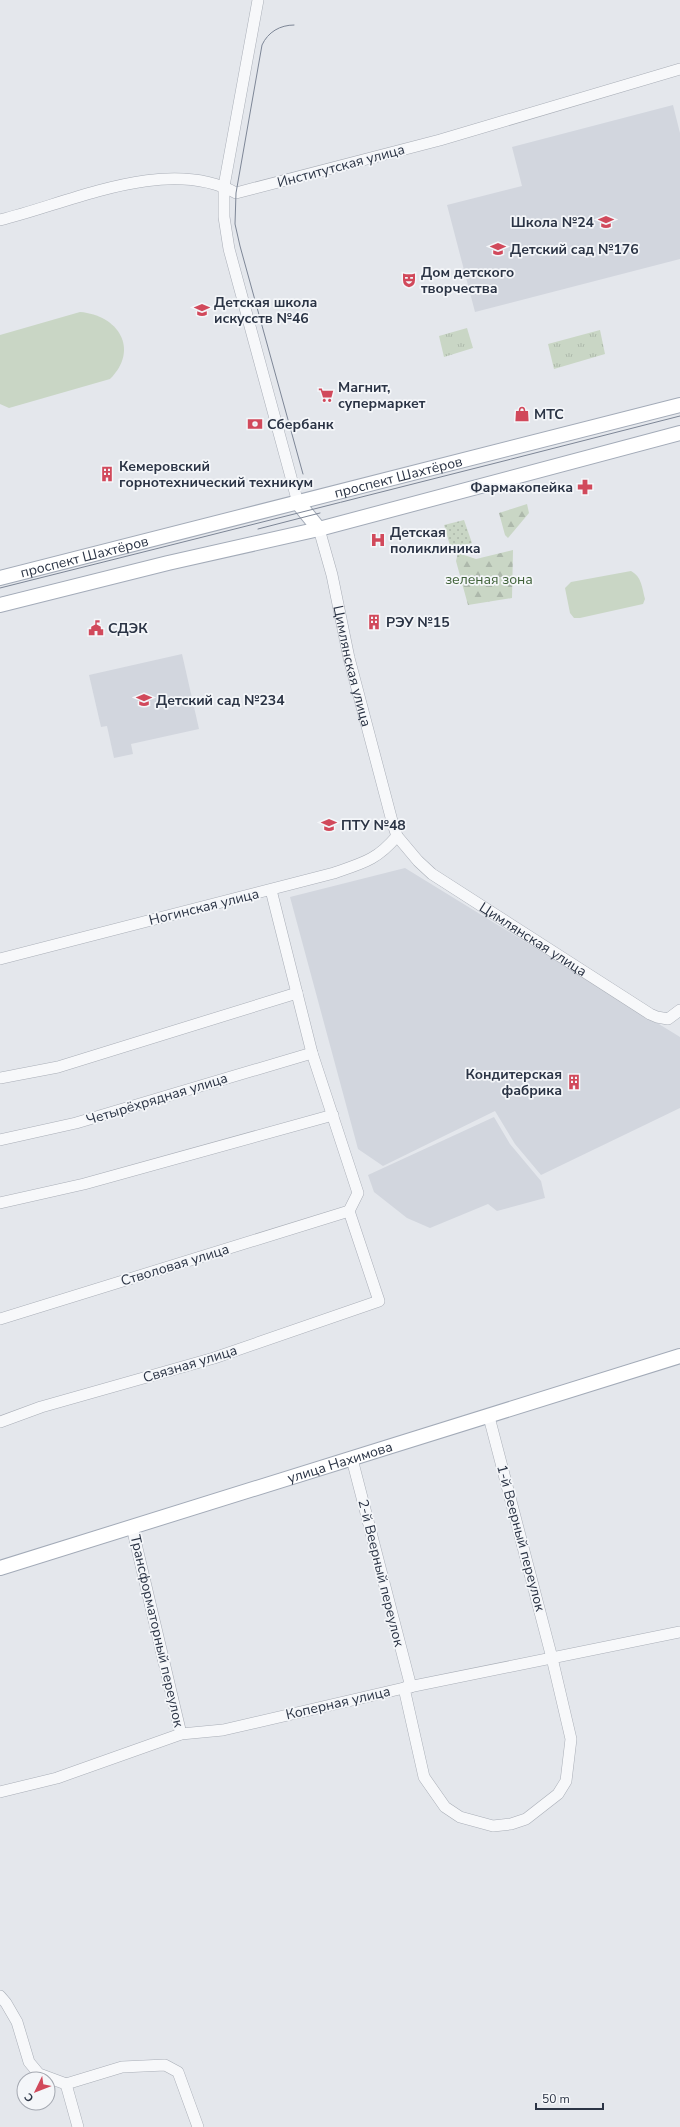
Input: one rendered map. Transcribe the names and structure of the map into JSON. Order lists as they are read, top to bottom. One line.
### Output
{"streets":{"main road":["проспект Шахтёров","Цимлянская улица","улица Нахимова"],"street":["Институтская улица","Ногинская улица","Четырёхрядная улица","Стволовая улица","Связная улица","1-й Веерный переулок","2-й Веерный переулок","Трансформаторный переулок","Коперная улица"]},"crossings":[["Институтская улица","Цимлянская улица"],["проспект Шахтёров","Цимлянская улица"],["Цимлянская улица","Ногинская улица"],["Стволовая улица","Связная улица"],["улица Нахимова","1-й Веерный переулок"],["улица Нахимова","2-й Веерный переулок"],["улица Нахимова","Трансформаторный переулок"],["1-й Веерный переулок","2-й Веерный переулок"],["1-й Веерный переулок","Коперная улица"],["2-й Веерный переулок","Коперная улица"],["Трансформаторный переулок","Коперная улица"]],"parks":["зеленая зона"],"places":{"school or university":["Школа №24","Детский сад №176","Детская школа искусств №46","Детский сад №234","ПТУ №48"],"theatre":["Дом детского творчества"],"supermarket":["Магнит, супермаркет"],"shop":["МТС"],"bank":["Сбербанк"],"building":["Кемеровский горнотехнический техникум","РЭУ №15","Кондитерская фабрика"],"pharmacy":["Фармакопейка"],"hospital":["Детская поликлиника"],"public building":["СДЭК"]},"scale_bar":"50 m","north":"bottom left"}
